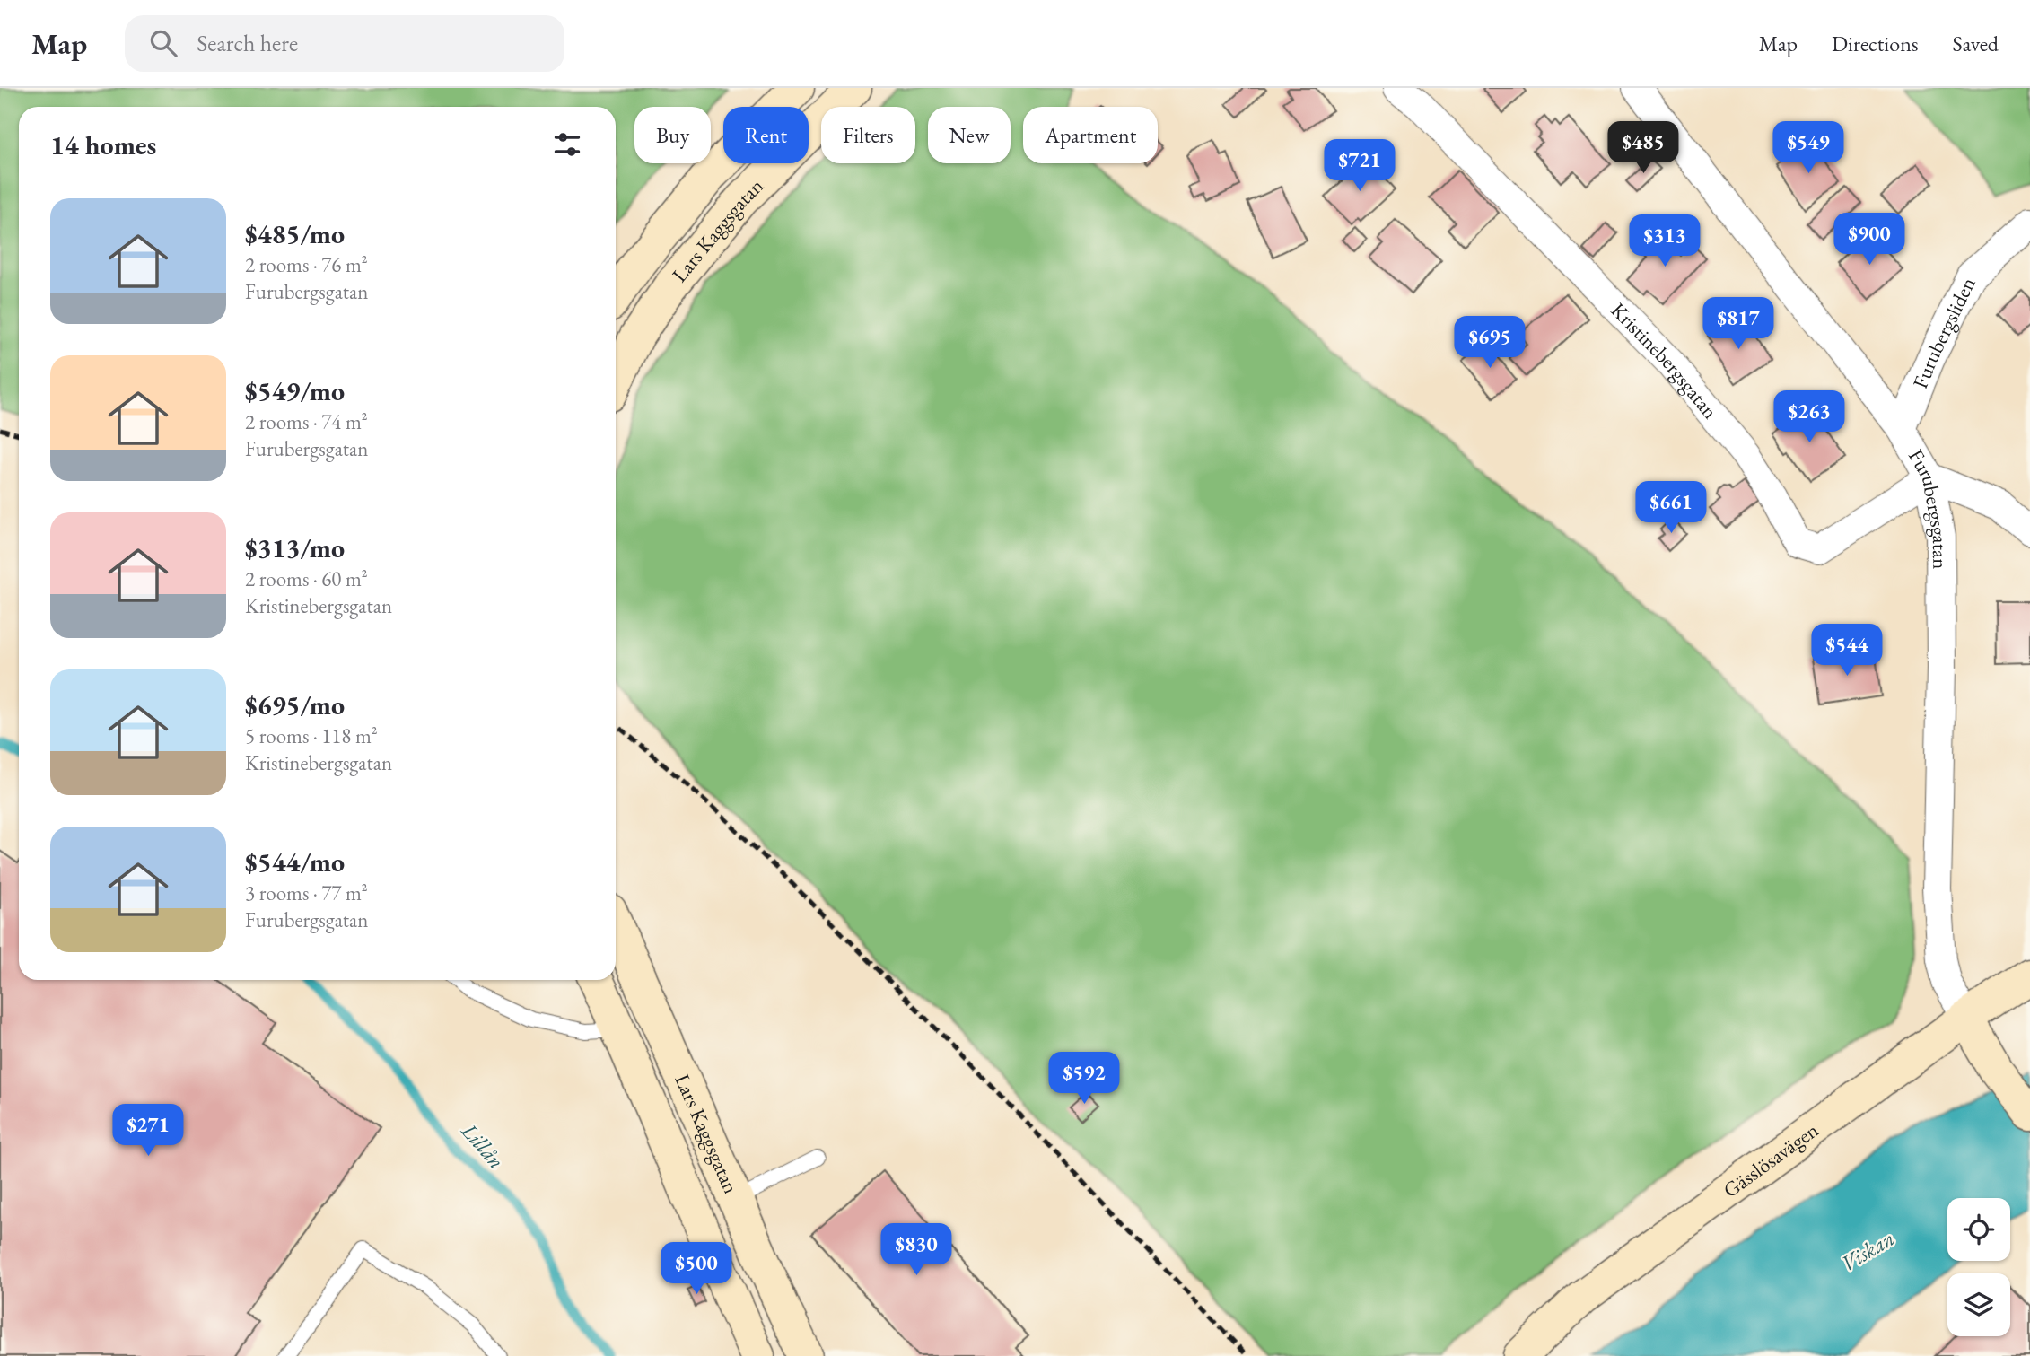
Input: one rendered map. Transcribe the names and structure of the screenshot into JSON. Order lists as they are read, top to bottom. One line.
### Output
{"streets":{"street":["Lars Kaggsgatan","Furubergsliden","Kristinebergsgatan","Furubergsgatan","Gässlösavägen"]},"crossings":[["Furubergsliden","Furubergsgatan"],["Kristinebergsgatan","Furubergsgatan"],["Furubergsgatan","Gässlösavägen"]],"water":["Lillån","Viskan"],"page":{"header":"Map","search":"Search here","nav":["Map","Directions","Saved"],"chip":["Buy","Rent","Filters","New","Apartment"],"heading":"14 homes","price":["$485","$549","$721","$900","$313","$817","$695","$263","$661","$544","$592","$271","$830","$500"],"list":[{"name":"$485/mo","note":"2 rooms · 76 m² · Furubergsgatan"},{"name":"$549/mo","note":"2 rooms · 74 m² · Furubergsgatan"},{"name":"$313/mo","note":"2 rooms · 60 m² · Kristinebergsgatan"},{"name":"$695/mo","note":"5 rooms · 118 m² · Kristinebergsgatan"},{"name":"$544/mo","note":"3 rooms · 77 m² · Furubergsgatan"}]}}
